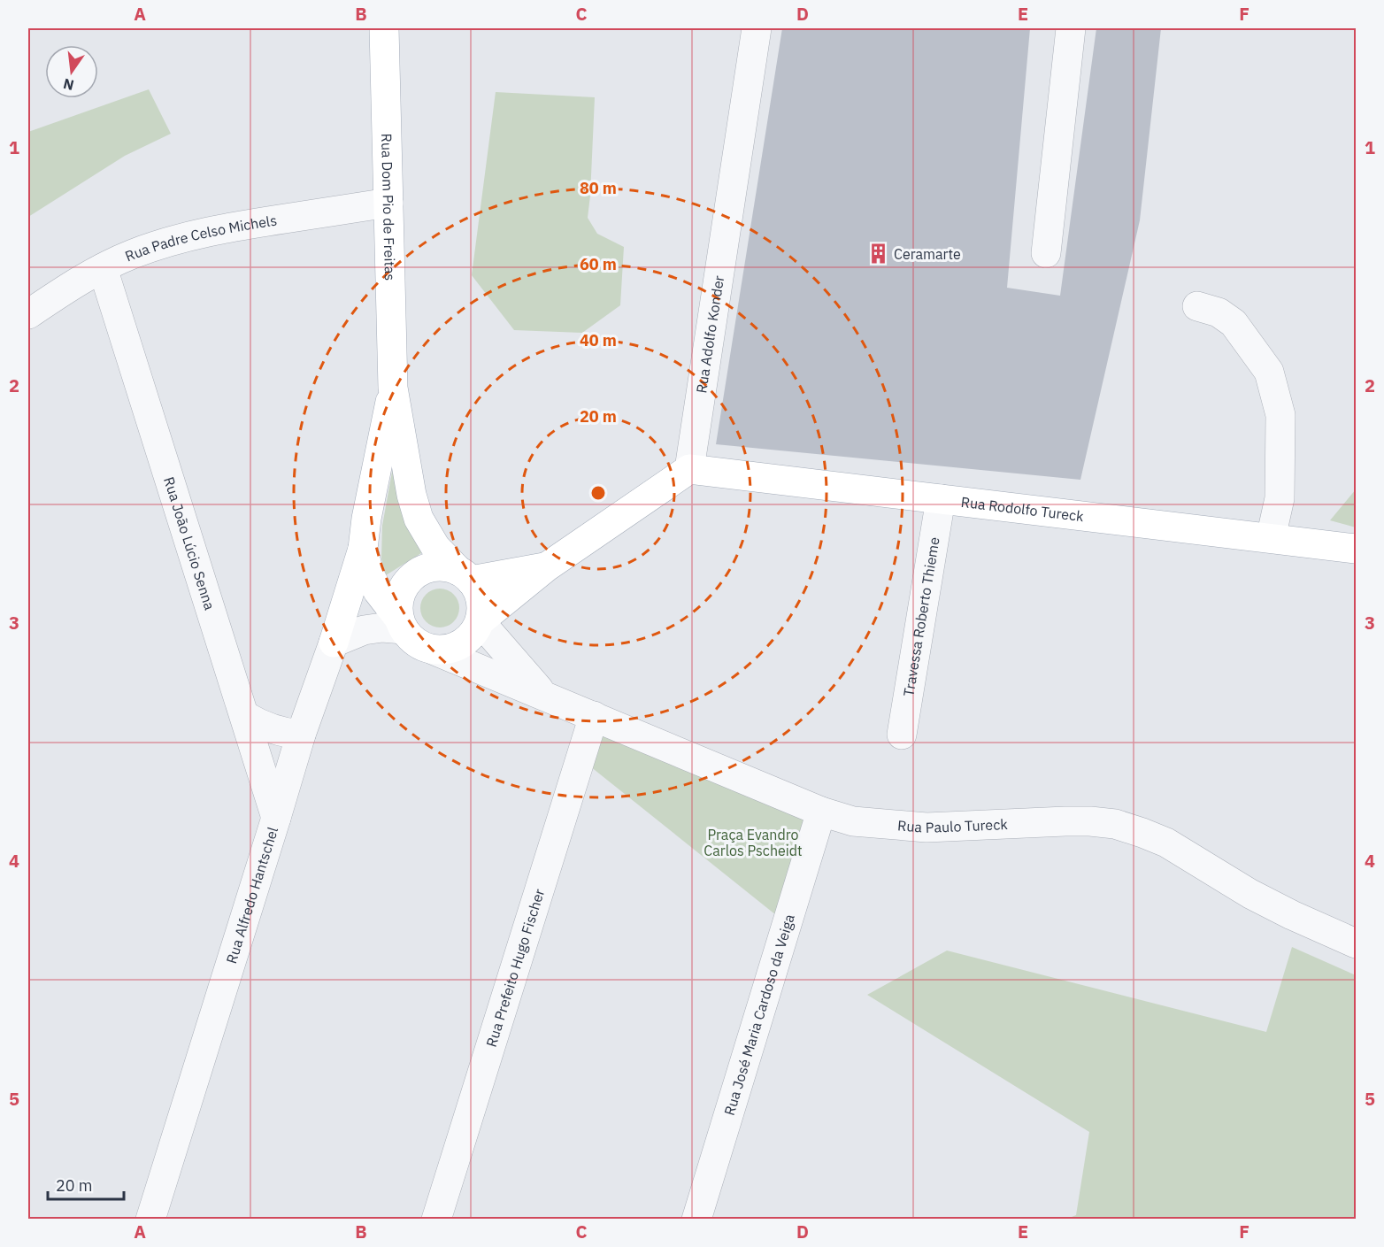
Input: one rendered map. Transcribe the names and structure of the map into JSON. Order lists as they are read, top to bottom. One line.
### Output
{"streets":{"main road":["Rua Dom Pio de Freitas","Rua Rodolfo Tureck"],"street":["Rua Padre Celso Michels","Rua Adolfo Konder","Rua João Lúcio Senna","Travessa Roberto Thieme","Rua Paulo Tureck","Rua Alfredo Hantschel","Rua Prefeito Hugo Fischer","Rua José Maria Cardoso da Veiga"]},"crossings":[["Rua Dom Pio de Freitas","Rua Padre Celso Michels"],["Rua Dom Pio de Freitas","Rua Paulo Tureck"],["Rua Padre Celso Michels","Rua João Lúcio Senna"],["Rua Adolfo Konder","Rua Rodolfo Tureck"],["Rua Rodolfo Tureck","Travessa Roberto Thieme"],["Rua João Lúcio Senna","Rua Alfredo Hantschel"],["Rua Paulo Tureck","Rua Prefeito Hugo Fischer"],["Rua Paulo Tureck","Rua José Maria Cardoso da Veiga"]],"parks":["Praça Evandro Carlos Pscheidt"],"places":{"building":["Ceramarte"]},"scale_bar":"20 m","north":"bottom","grid":{"columns":["A","B","C","D","E","F"],"rows":["1","2","3","4","5"]},"rings":["80 m","60 m","40 m","20 m"]}
